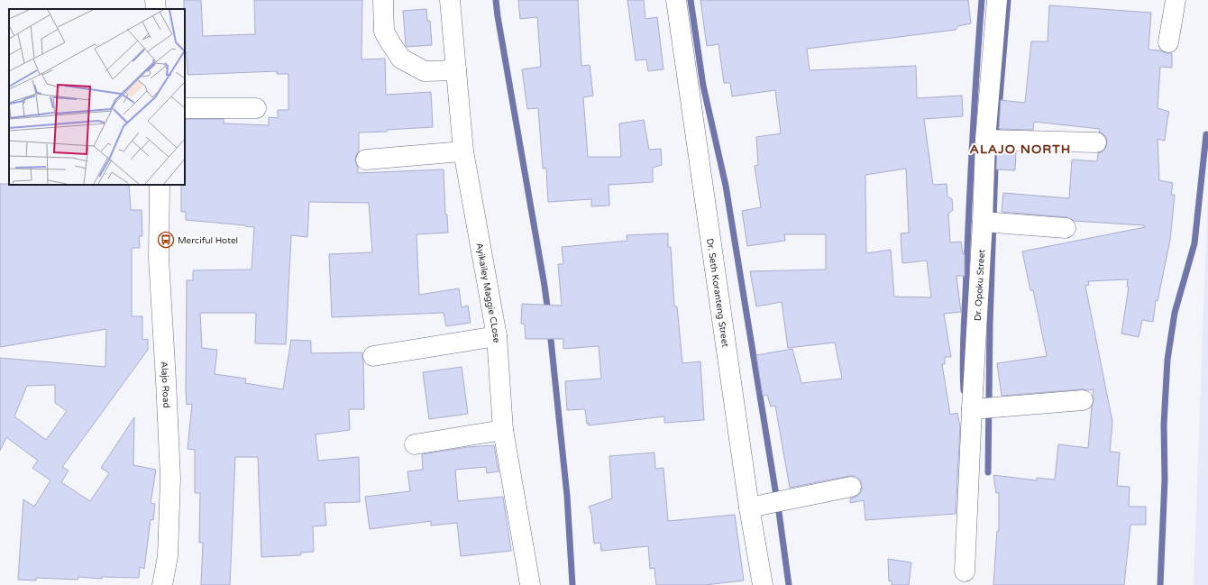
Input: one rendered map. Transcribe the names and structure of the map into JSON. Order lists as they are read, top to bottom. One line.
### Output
{"streets":{"street":["Dr. Opoku Street","Ayikailey Maggie CLose","Dr. Seth Koranteng Street","Alajo Road"]},"districts":["ALAJO NORTH"],"places":{"bus stop":["Merciful Hotel"]}}
